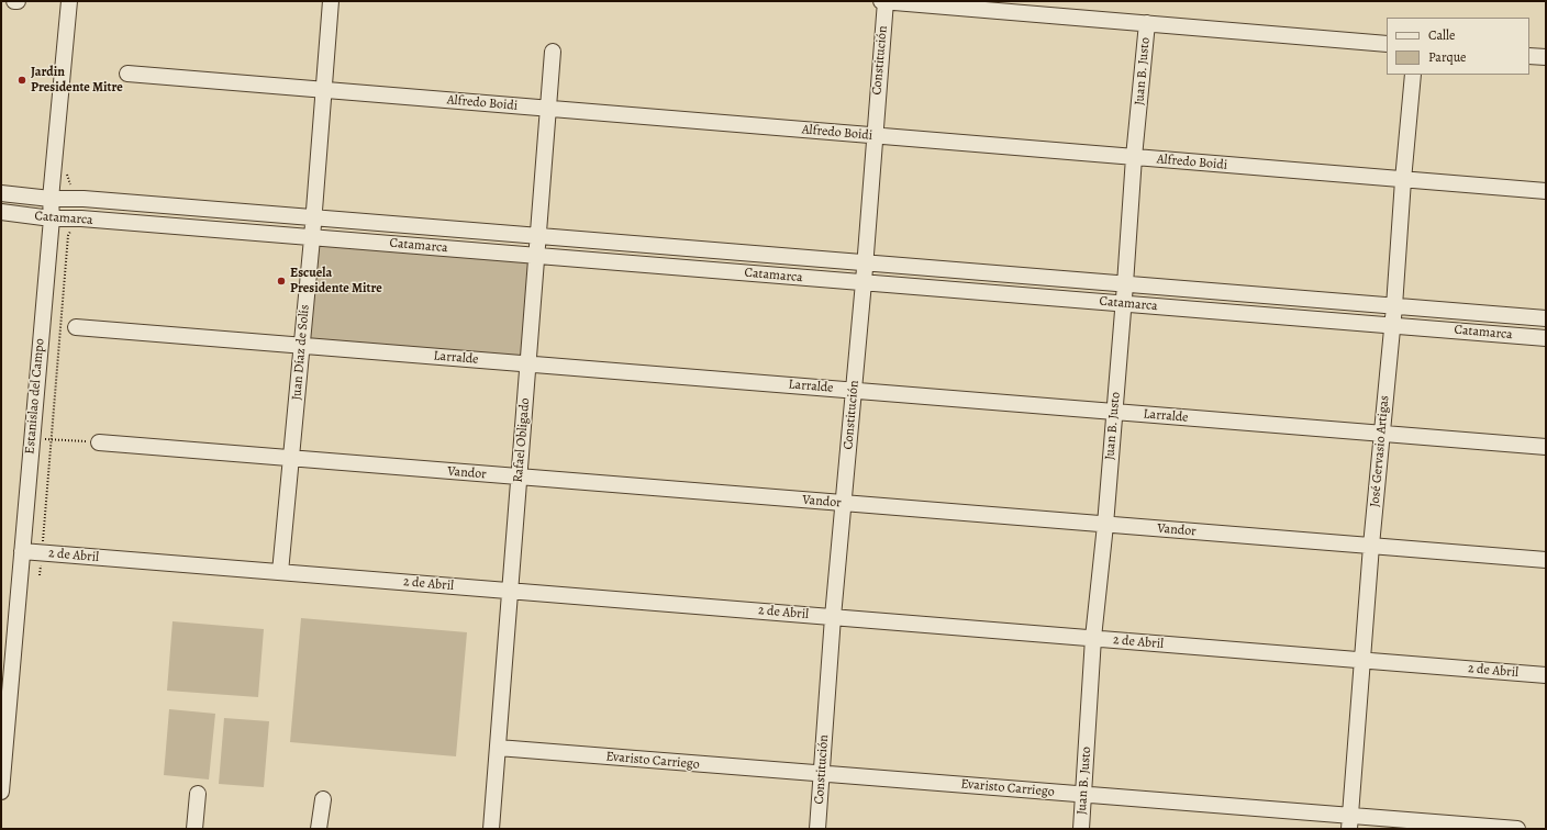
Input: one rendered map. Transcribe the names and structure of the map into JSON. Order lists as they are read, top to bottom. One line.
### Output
{"streets":{"street":["Constitución","Juan B. Justo","Alfredo Boidi","Catamarca","Juan Díaz de Solís","Larralde","Estanislao del Campo","Rafael Obligado","José Gervasio Artigas","Vandor","2 de Abril","Evaristo Carriego"]},"crossings":[["Constitución","Alfredo Boidi"],["Constitución","Catamarca"],["Constitución","Larralde"],["Constitución","Vandor"],["Constitución","2 de Abril"],["Constitución","Evaristo Carriego"],["Juan B. Justo","Alfredo Boidi"],["Juan B. Justo","Catamarca"],["Juan B. Justo","Larralde"],["Juan B. Justo","Vandor"],["Juan B. Justo","2 de Abril"],["Juan B. Justo","Evaristo Carriego"],["Alfredo Boidi","Juan Díaz de Solís"],["Alfredo Boidi","Rafael Obligado"],["Alfredo Boidi","José Gervasio Artigas"],["Catamarca","Juan Díaz de Solís"],["Catamarca","Estanislao del Campo"],["Catamarca","Rafael Obligado"],["Catamarca","José Gervasio Artigas"],["Juan Díaz de Solís","Larralde"],["Juan Díaz de Solís","Vandor"],["Juan Díaz de Solís","2 de Abril"],["Larralde","Rafael Obligado"],["Larralde","José Gervasio Artigas"],["Estanislao del Campo","2 de Abril"],["Rafael Obligado","Vandor"],["Rafael Obligado","2 de Abril"],["Rafael Obligado","Evaristo Carriego"],["José Gervasio Artigas","Vandor"],["José Gervasio Artigas","2 de Abril"],["José Gervasio Artigas","Evaristo Carriego"]],"places":["Jardin Presidente Mitre","Escuela Presidente Mitre"],"legend":["Calle","Parque"]}
